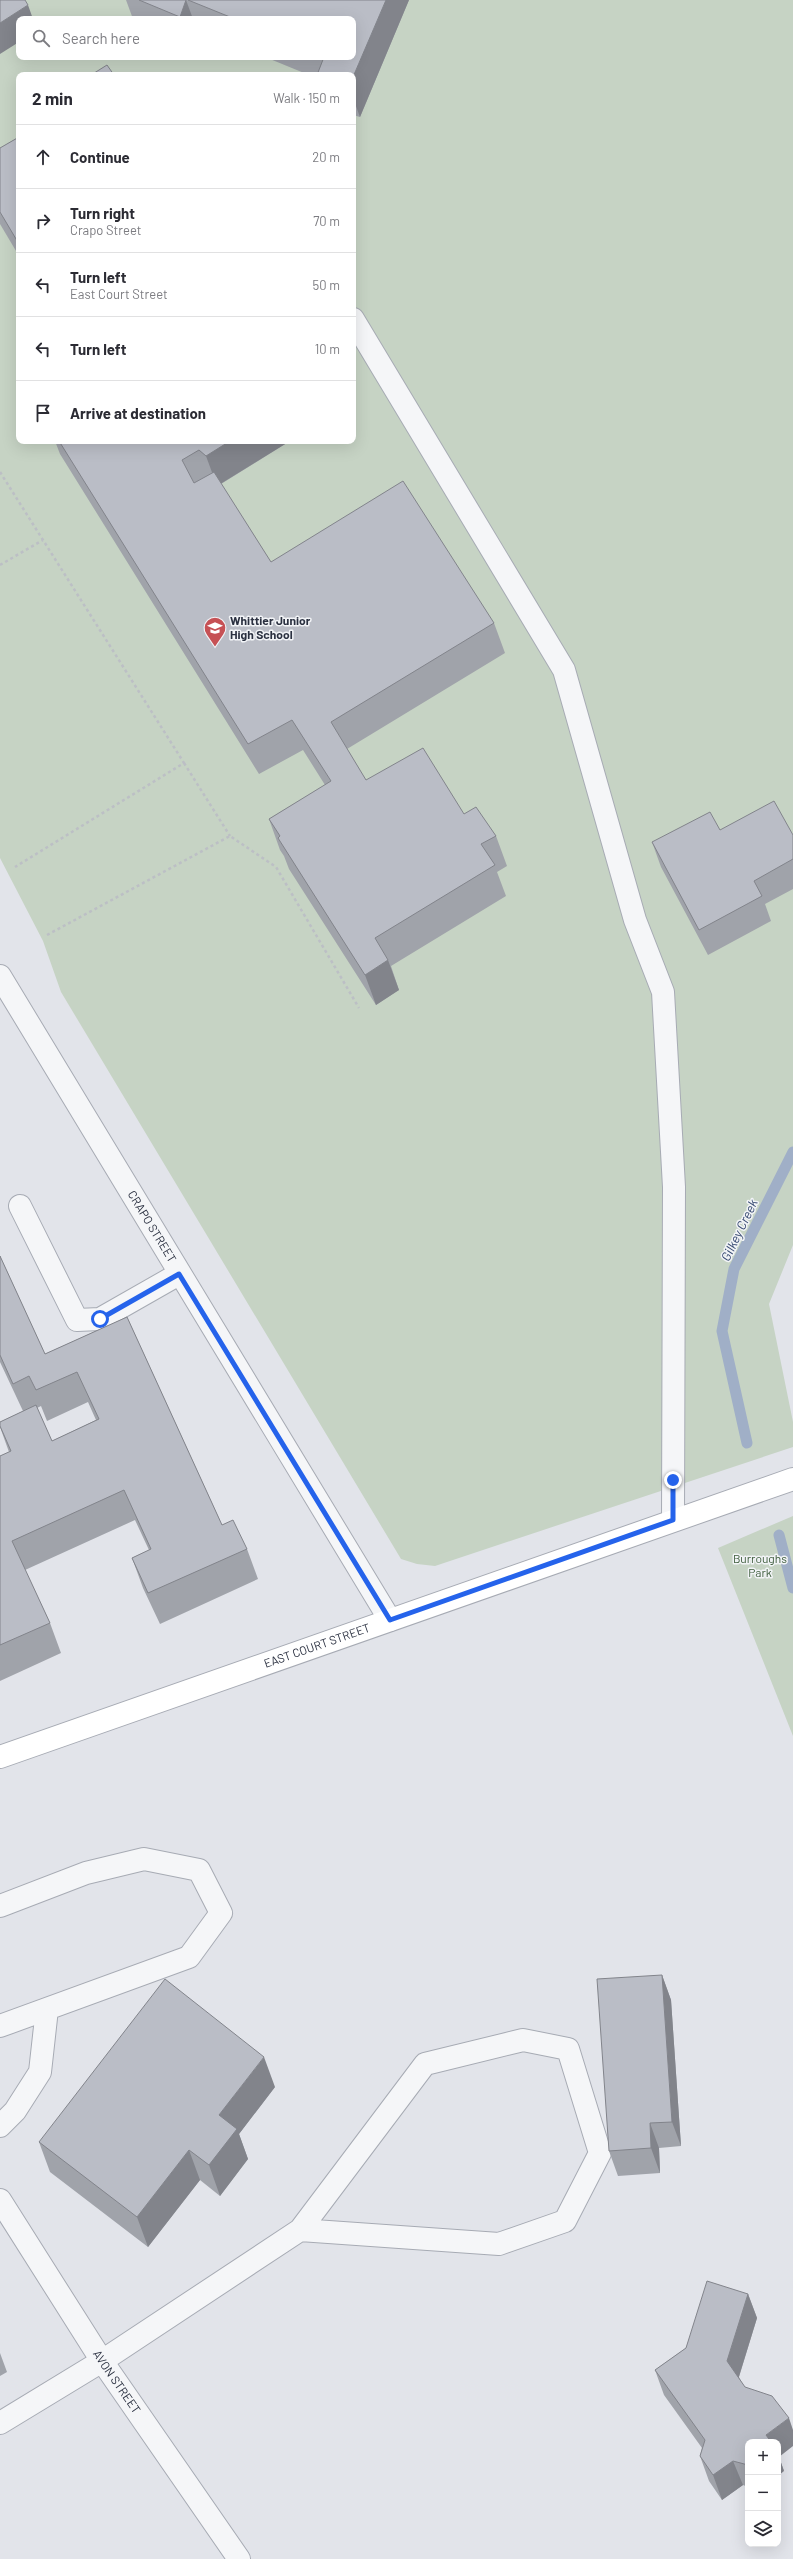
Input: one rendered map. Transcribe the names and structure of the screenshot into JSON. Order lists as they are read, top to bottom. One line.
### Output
{"streets":{"main road":["EAST COURT STREET"],"street":["CRAPO STREET","AVON STREET"]},"crossings":[["CRAPO STREET","EAST COURT STREET"]],"water":["Gilkey Creek"],"parks":["Burroughs Park"],"places":{"school or university":["Whittier Junior High School"]},"page":{"search":"Search here","heading":["2 min","Walk · 150 m"],"list":[["Continue","20 m"],["Turn right","Crapo Street","70 m"],["Turn left","East Court Street","50 m"],["Turn left","10 m"],"Arrive at destination"],"map_buttons":["+","−"]}}
